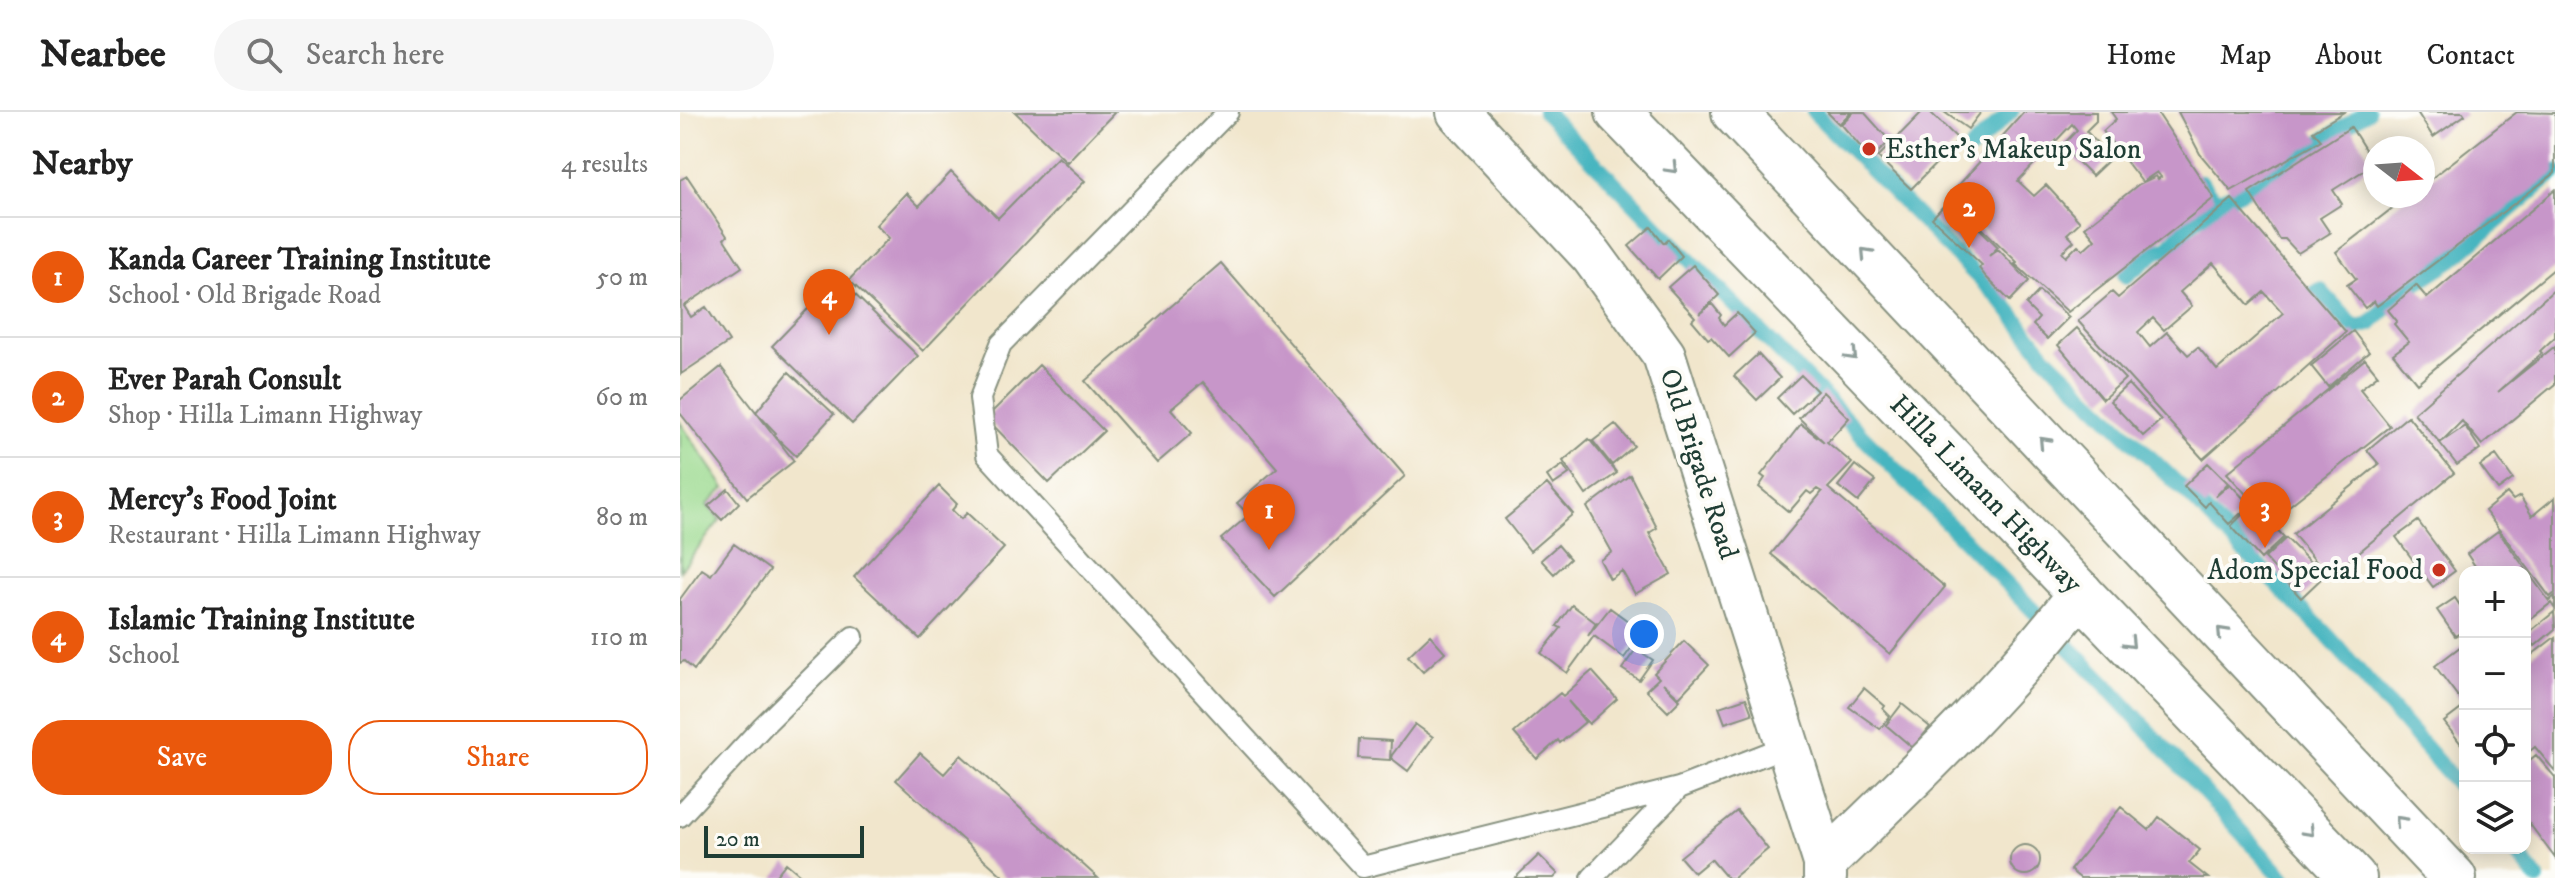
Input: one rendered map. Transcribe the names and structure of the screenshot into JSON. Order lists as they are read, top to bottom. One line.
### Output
{"streets":{"main road":["Hilla Limann Highway"],"street":["Old Brigade Road"]},"places":["Esther's Makeup Salon","Adom Special Food"],"scale_bar":"20 m","north":"right","page":{"header":"Nearbee","search":"Search here","nav":["Home","Map","About","Contact"],"heading":["Nearby","4 results"],"pins":["2","4","3","1"],"list":[{"mark":"1","name":"Kanda Career Training Institute","note":"School · Old Brigade Road","value":"50 m"},{"mark":"2","name":"Ever Parah Consult","note":"Shop · Hilla Limann Highway","value":"60 m"},{"mark":"3","name":"Mercy's Food Joint","note":"Restaurant · Hilla Limann Highway","value":"80 m"},{"mark":"4","name":"Islamic Training Institute","note":"School","value":"110 m"}],"map_buttons":["+","−"],"buttons":["Save","Share"],"scale":"20 m"}}
